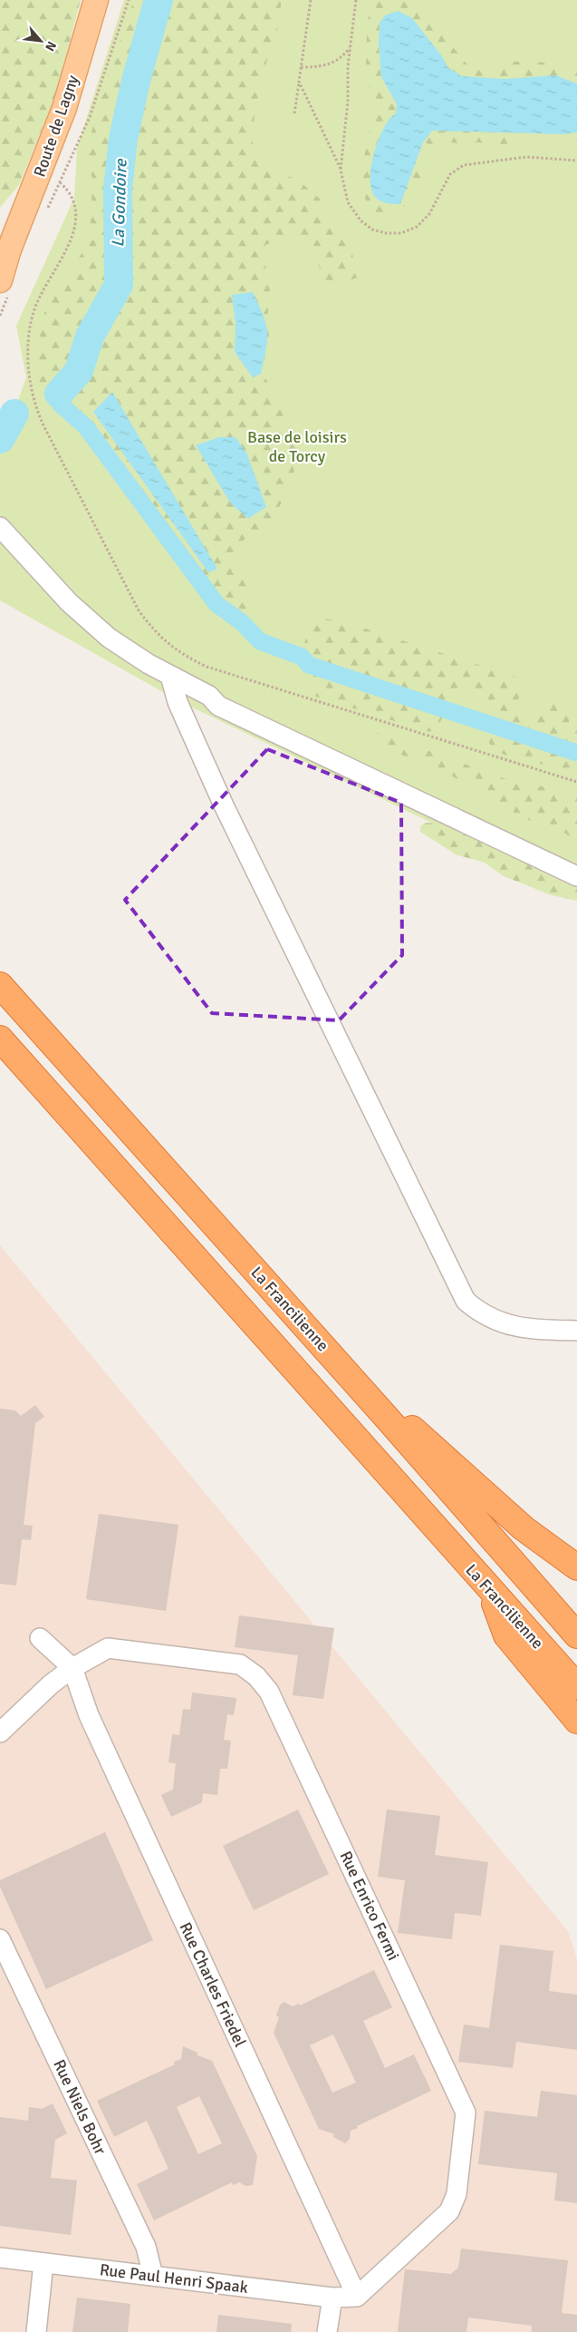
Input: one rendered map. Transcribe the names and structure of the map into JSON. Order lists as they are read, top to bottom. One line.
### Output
{"streets":{"highway":["La Francilienne"],"main road":["Route de Lagny"],"lane":["Rue Enrico Fermi","Rue Charles Friedel","Rue Niels Bohr","Rue Paul Henri Spaak"]},"crossings":[["Rue Enrico Fermi","Rue Charles Friedel"],["Rue Enrico Fermi","Rue Paul Henri Spaak"],["Rue Charles Friedel","Rue Paul Henri Spaak"],["Rue Niels Bohr","Rue Paul Henri Spaak"]],"water":["La Gondoire"],"parks":["Base de loisirs de Torcy"],"north":"bottom right"}
